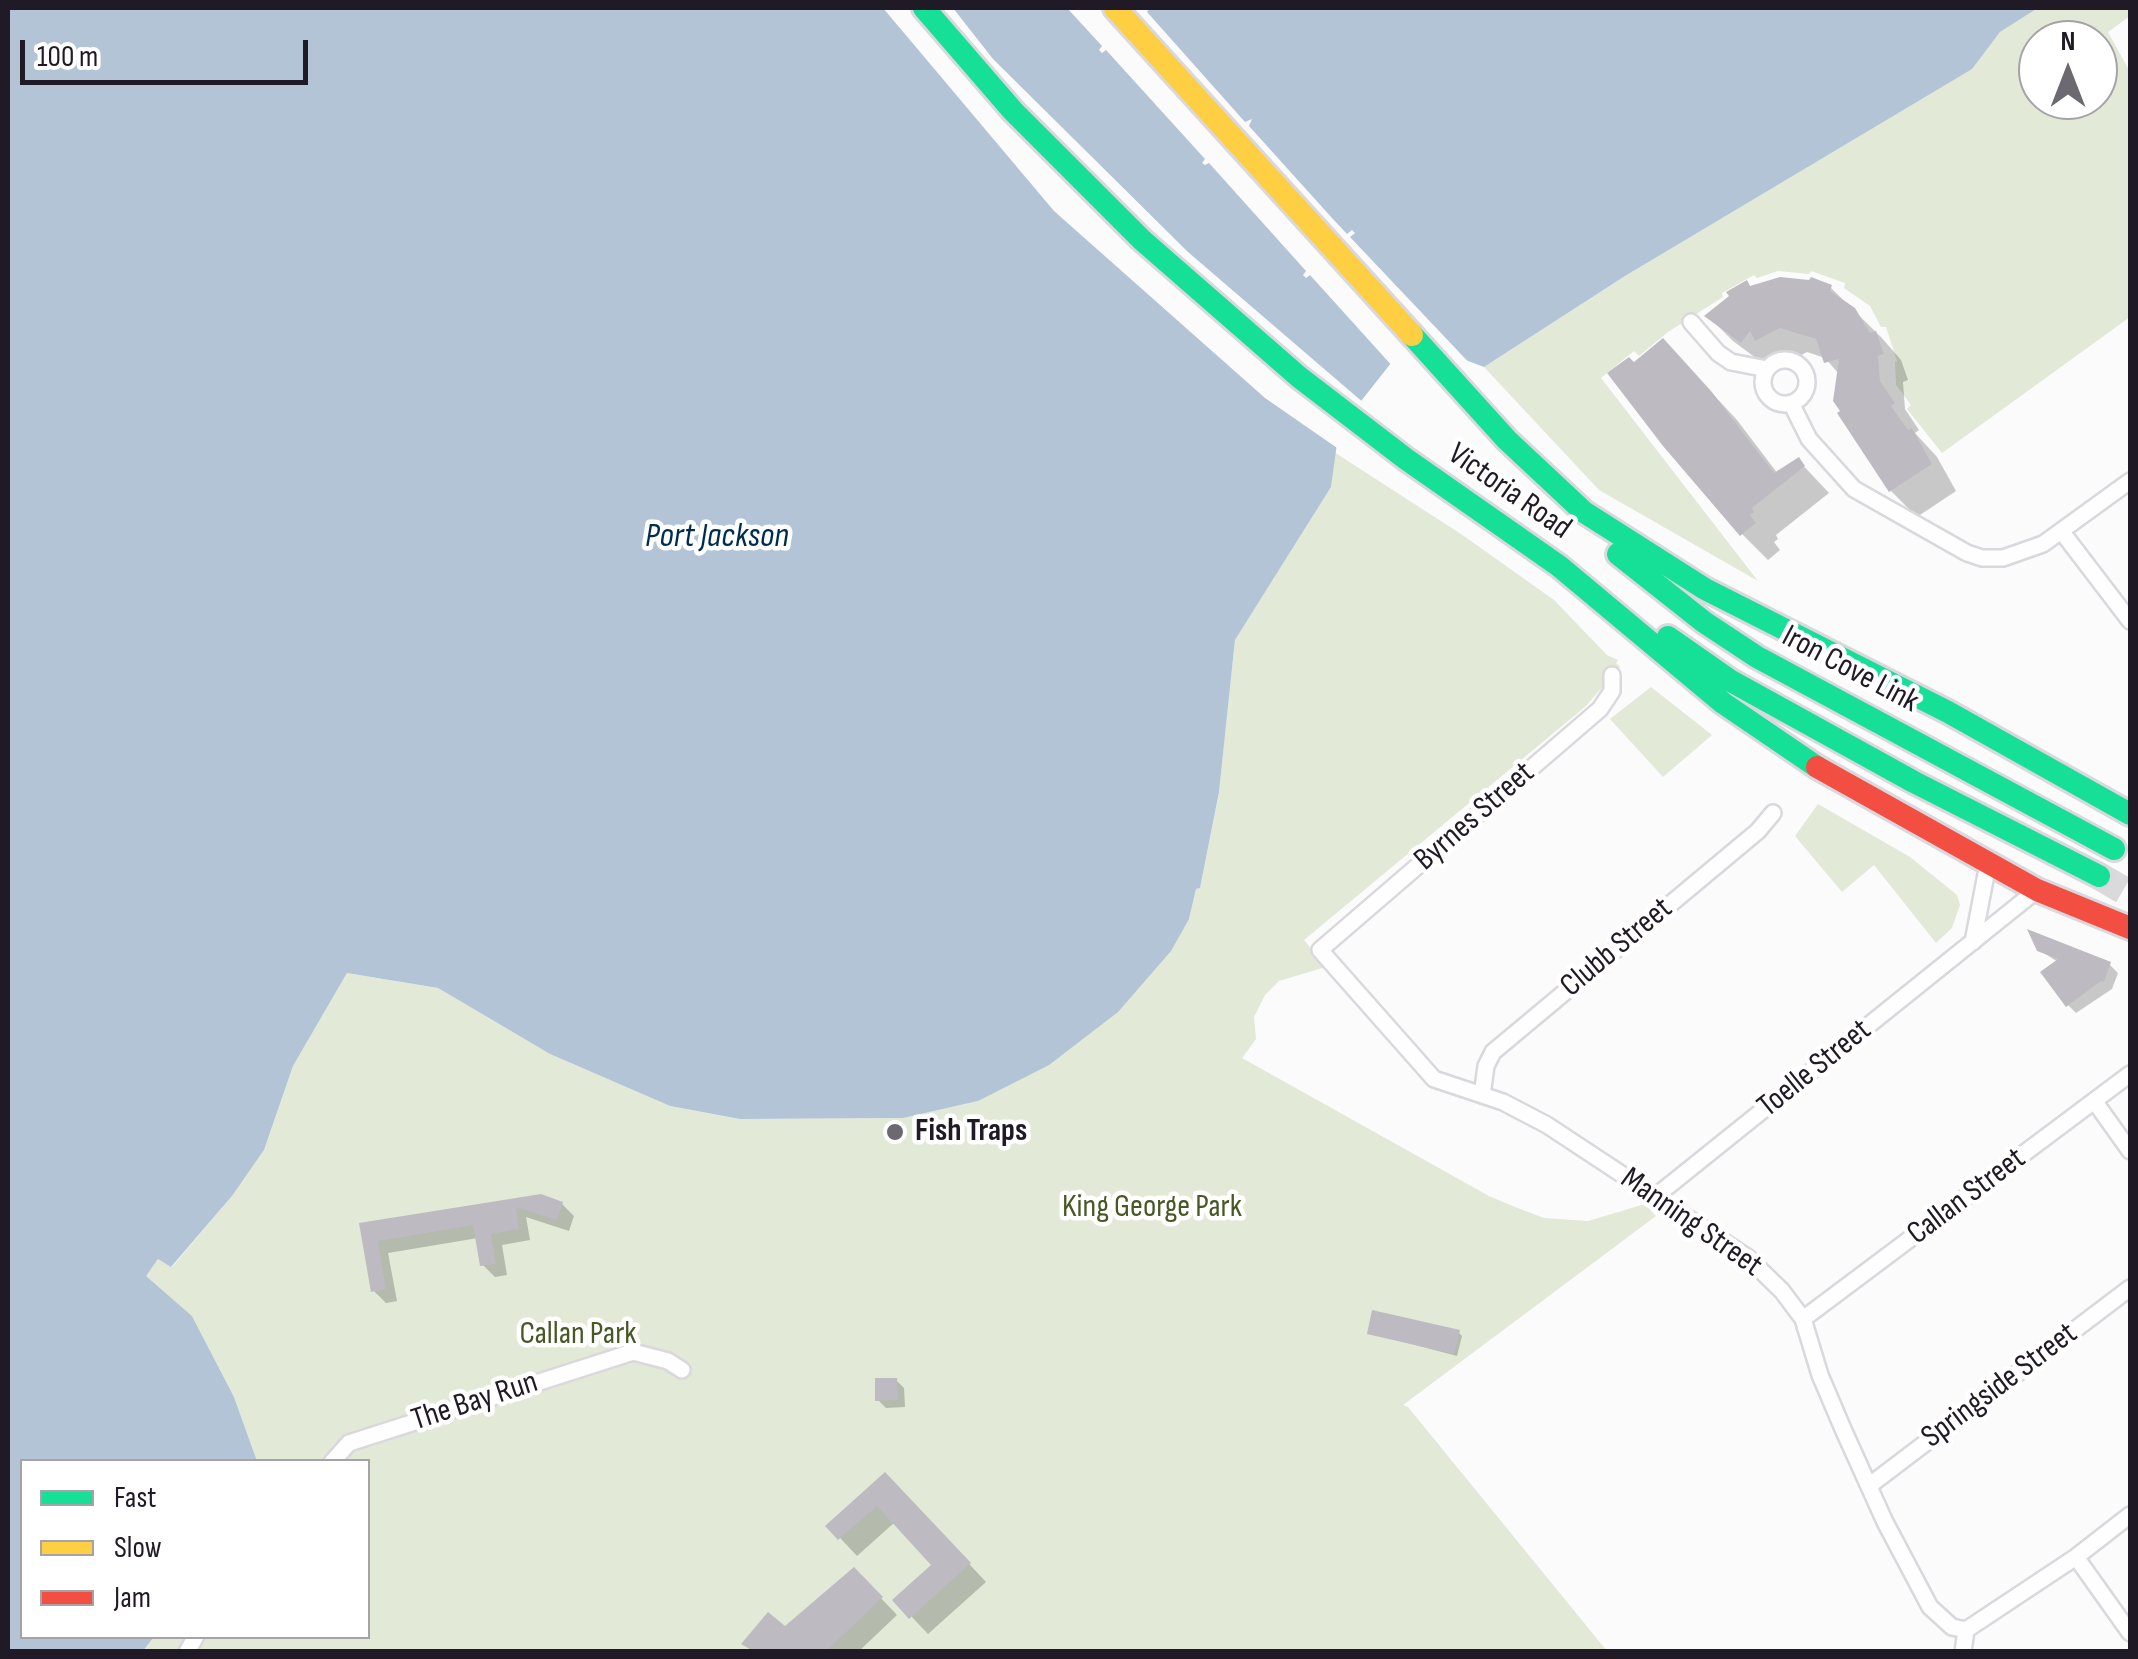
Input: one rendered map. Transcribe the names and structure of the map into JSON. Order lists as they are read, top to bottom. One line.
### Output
{"streets":{"highway":["Victoria Road","Iron Cove Link"],"street":["Byrnes Street","Clubb Street","Toelle Street","Callan Street","Manning Street","Springside Street","The Bay Run"]},"crossings":[["Victoria Road","Iron Cove Link"],["Victoria Road","Toelle Street"],["Byrnes Street","Manning Street"],["Clubb Street","Manning Street"],["Toelle Street","Manning Street"],["Callan Street","Manning Street"],["Manning Street","Springside Street"]],"water":["Port Jackson"],"parks":["King George Park","Callan Park"],"places":["Fish Traps"],"legend":["Fast","Slow","Jam"],"scale_bar":"100 m","north":"top"}
